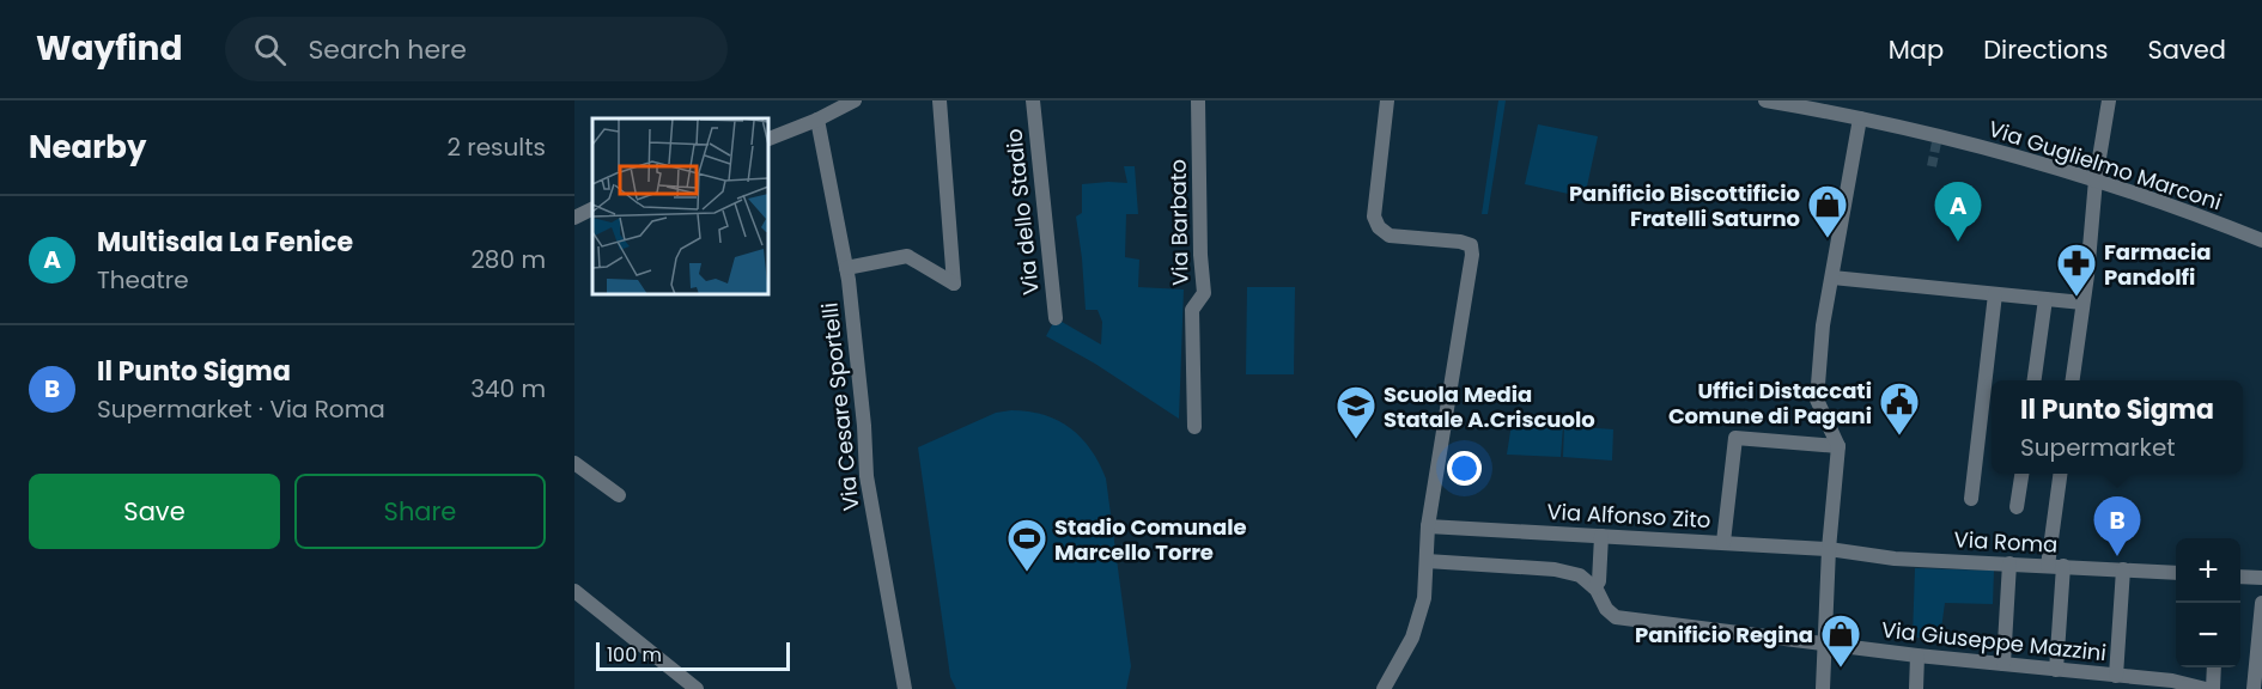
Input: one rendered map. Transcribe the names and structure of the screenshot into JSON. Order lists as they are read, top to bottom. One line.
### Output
{"streets":{"street":["Via Guglielmo Marconi","Via dello Stadio","Via Barbato","Via Cesare Sportelli","Via Alfonso Zito","Via Roma","Via Giuseppe Mazzini"]},"crossings":[["Via Alfonso Zito","Via Roma"]],"places":{"shop":["Panificio Biscottificio Fratelli Saturno","Panificio Regina"],"pharmacy":["Farmacia Pandolfi"],"public building":["Uffici Distaccati Comune di Pagani"],"school or university":["Scuola Media Statale A.Criscuolo"],"sports":["Stadio Comunale Marcello Torre"]},"scale_bar":"100 m","page":{"header":"Wayfind","search":"Search here","nav":["Map","Directions","Saved"],"heading":["Nearby","2 results"],"pins":["A","B"],"list":[{"mark":"A","name":"Multisala La Fenice","note":"Theatre","value":"280 m"},{"mark":"B","name":"Il Punto Sigma","note":"Supermarket · Via Roma","value":"340 m"}],"popup":["Il Punto Sigma","Supermarket"],"buttons":["Save","Share"],"map_buttons":["+","−"],"scale":"100 m"}}
